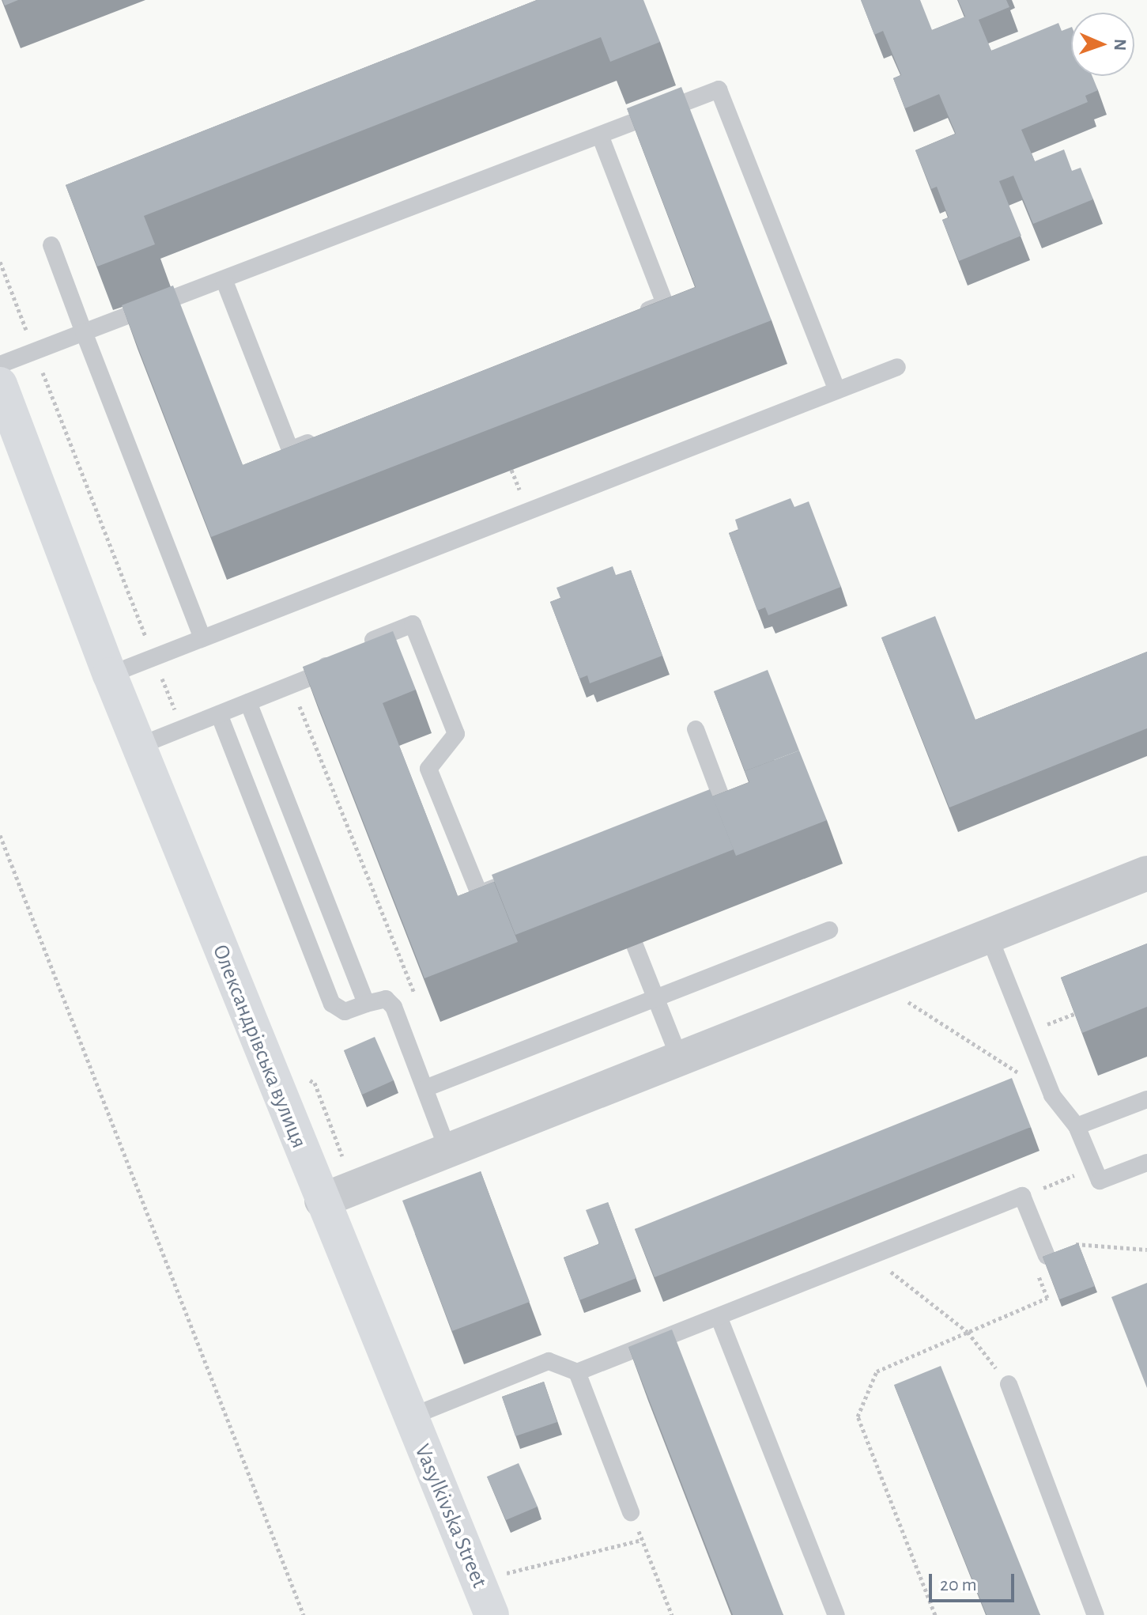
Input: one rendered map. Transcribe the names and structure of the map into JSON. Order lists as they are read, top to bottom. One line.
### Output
{"streets":{"street":["Олександрівська вулиця","Vasylkivska Street"]},"crossings":[["Олександрівська вулиця","Vasylkivska Street"]],"scale_bar":"20 m","north":"right"}
